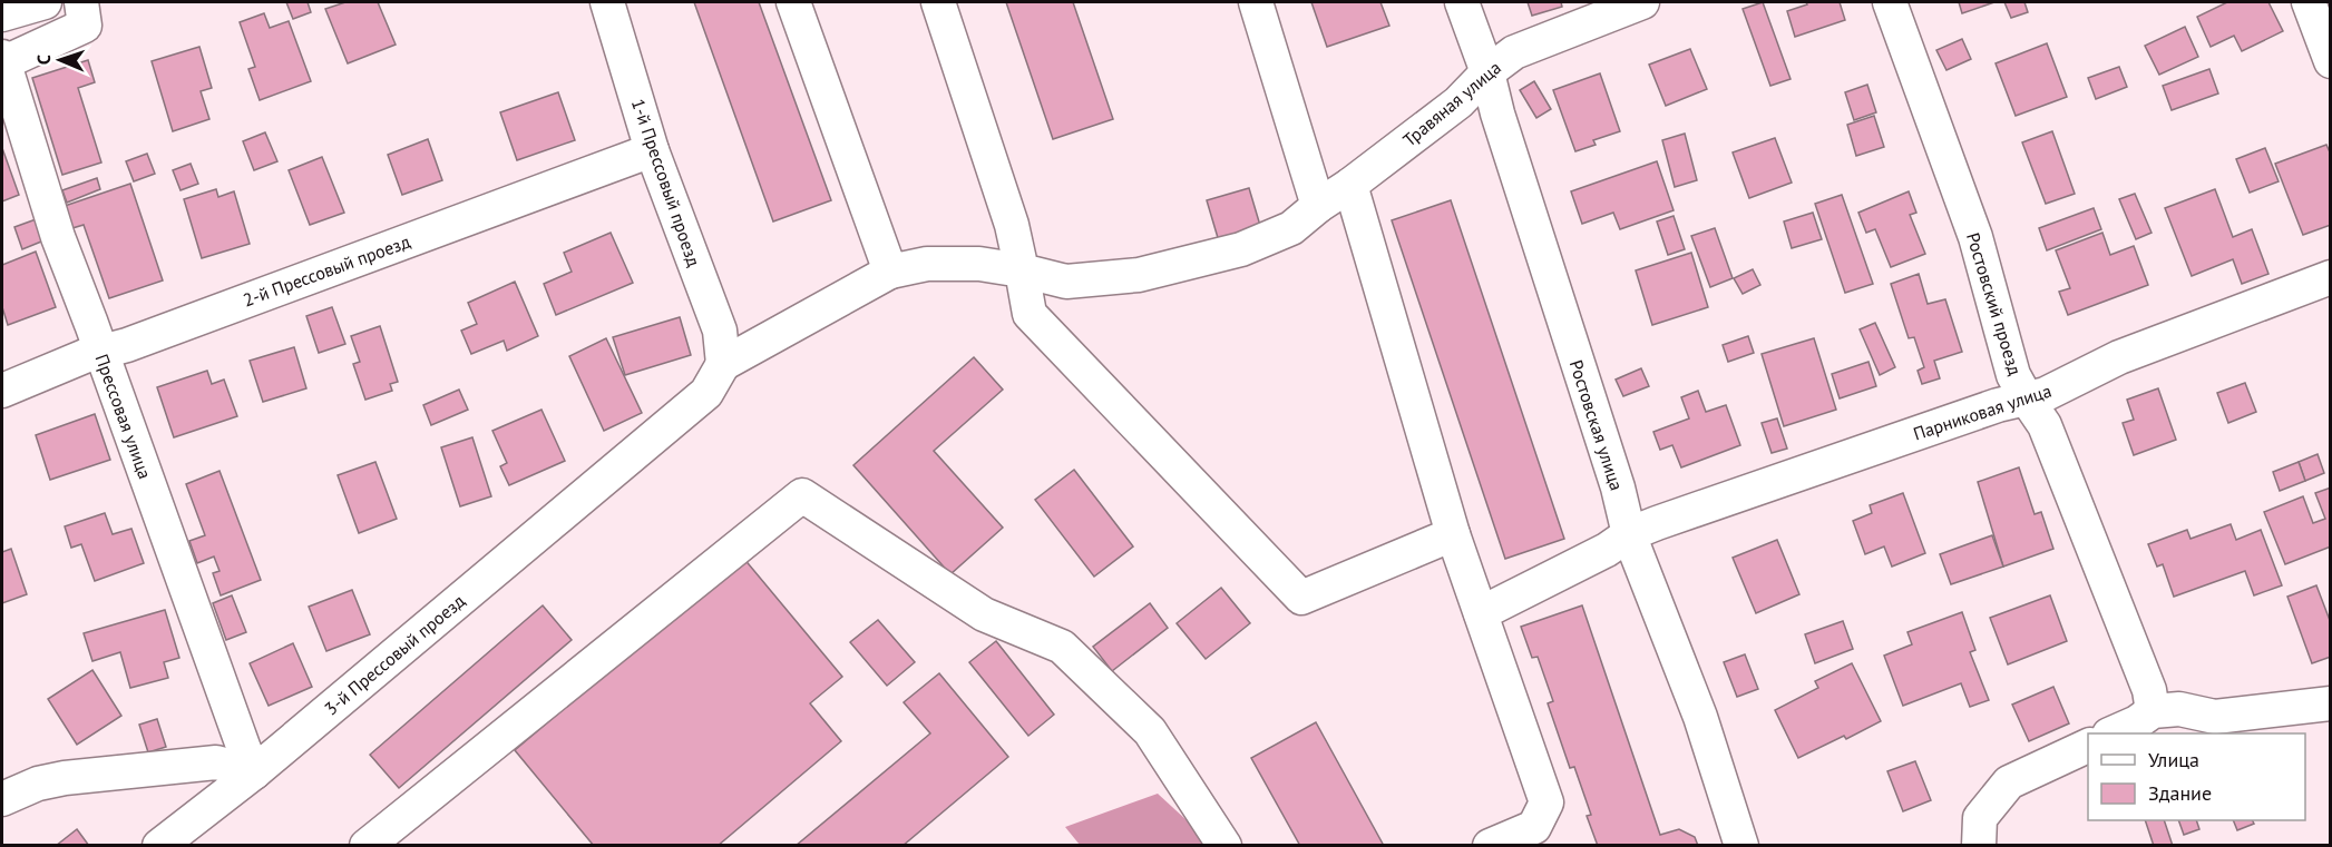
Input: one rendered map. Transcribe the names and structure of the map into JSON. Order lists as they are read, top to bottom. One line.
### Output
{"streets":{"street":["Травяная улица","1-й Прессовый проезд","2-й Прессовый проезд","Ростовский проезд","Парниковая улица","Прессовая улица","Ростовская улица","3-й Прессовый проезд"]},"crossings":[["Травяная улица","1-й Прессовый проезд"],["Травяная улица","Ростовская улица"],["Травяная улица","3-й Прессовый проезд"],["1-й Прессовый проезд","2-й Прессовый проезд"],["1-й Прессовый проезд","3-й Прессовый проезд"],["2-й Прессовый проезд","Прессовая улица"],["Ростовский проезд","Парниковая улица"],["Парниковая улица","Ростовская улица"],["Прессовая улица","3-й Прессовый проезд"]],"legend":["Улица","Здание"],"north":"left"}
